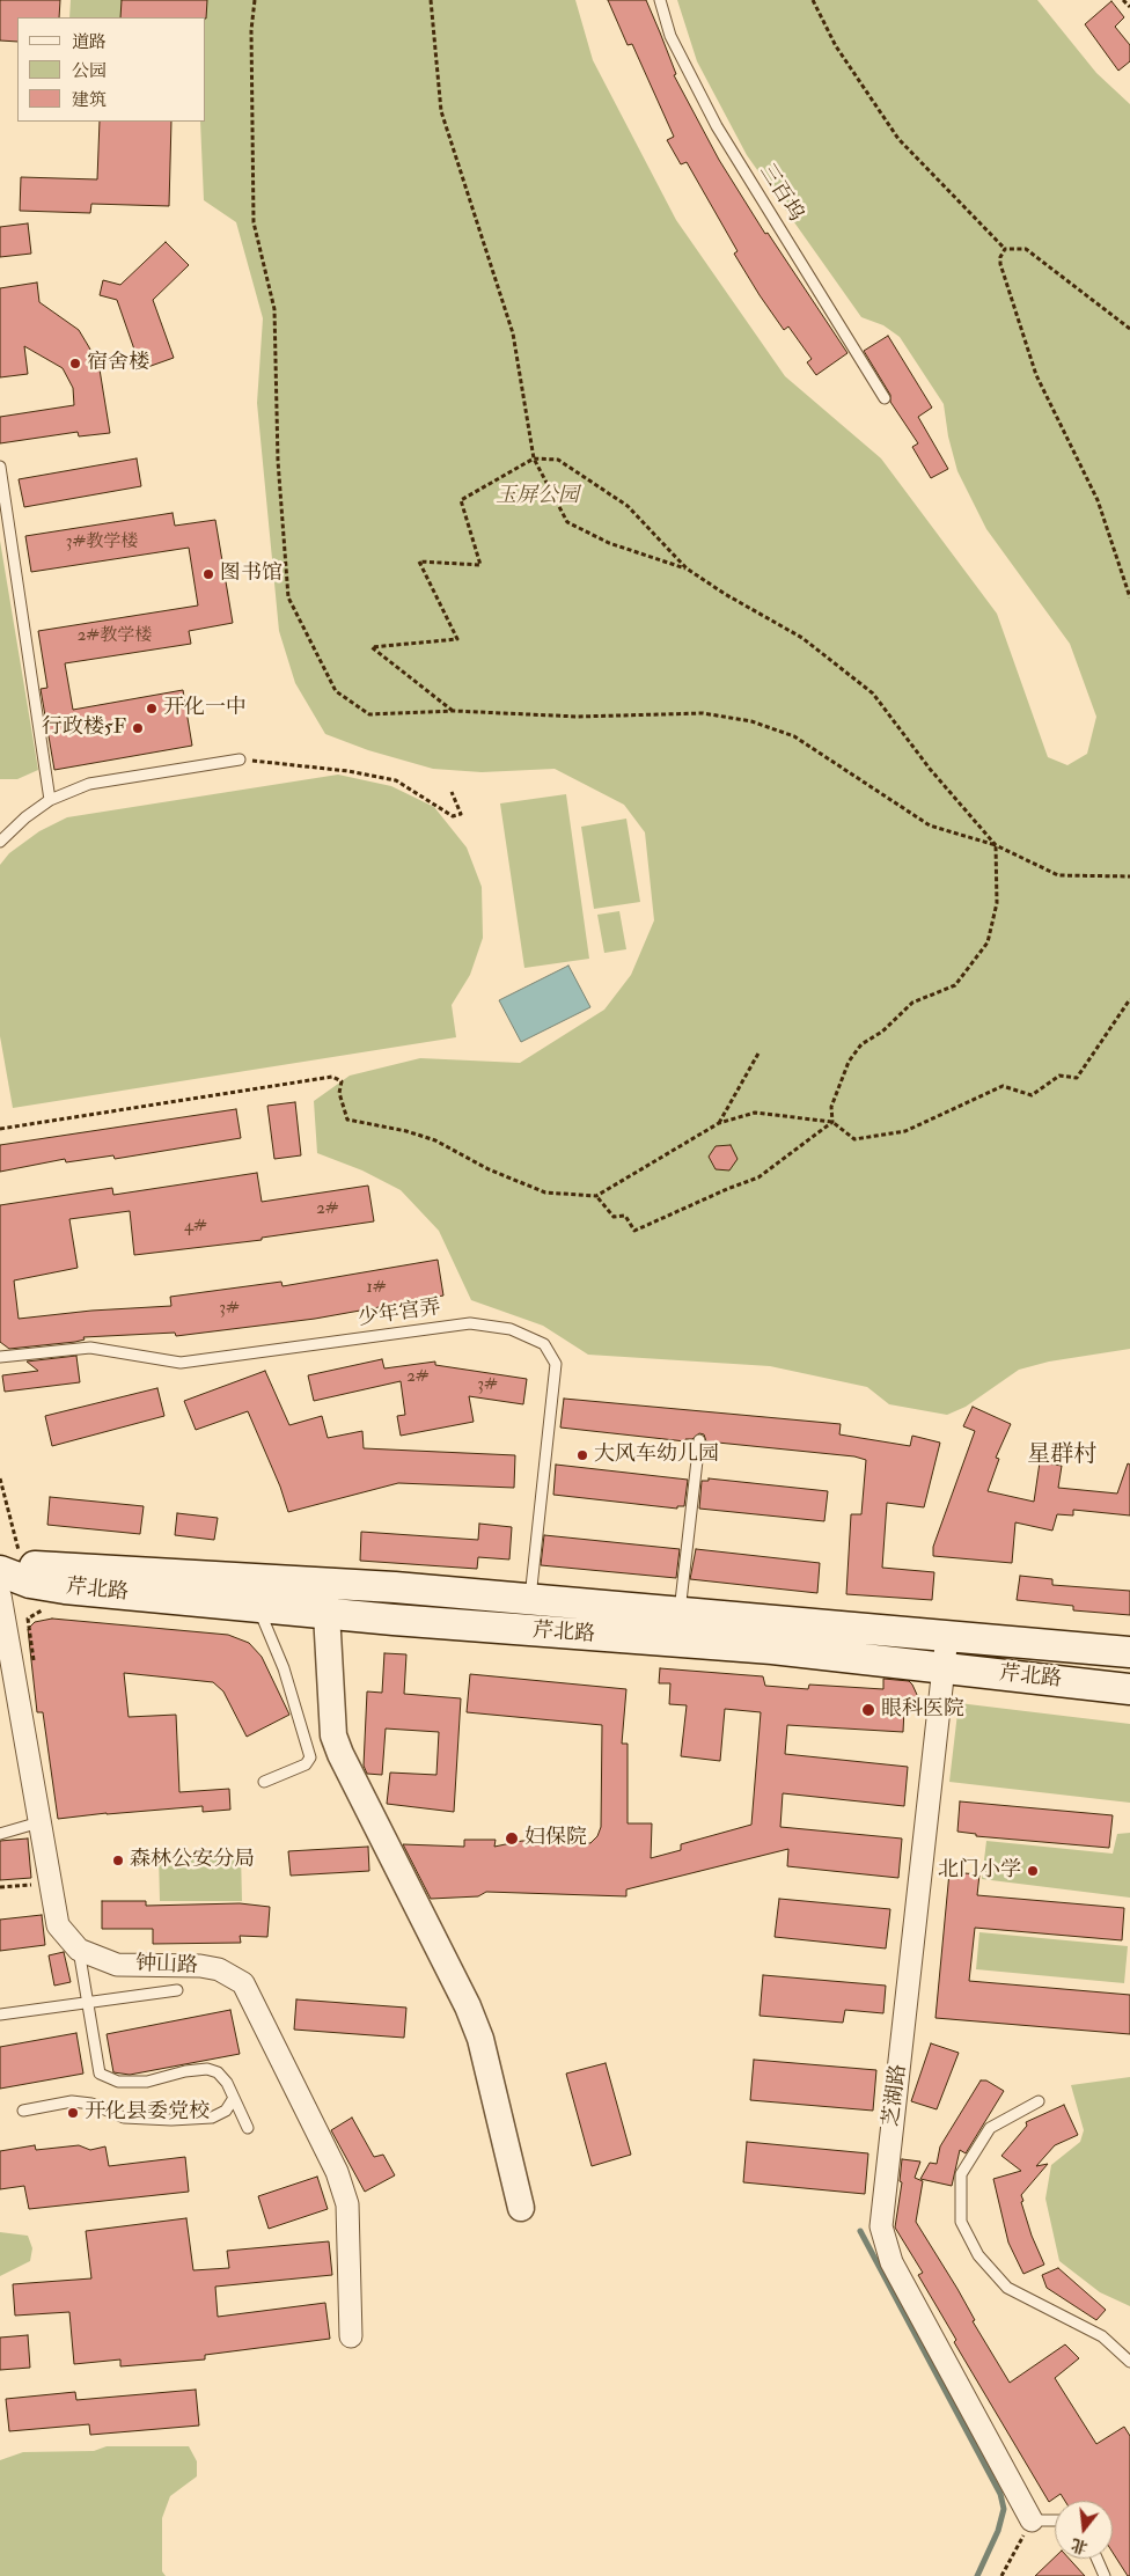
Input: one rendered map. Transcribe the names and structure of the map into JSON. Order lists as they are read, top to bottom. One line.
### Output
{"streets":{"main road":["芹北路"],"street":["钟山路","芝湖路"],"lane":["三百坞","少年宫弄"]},"crossings":[["少年宫弄","芹北路"],["芹北路","芝湖路"]],"districts":["星群村"],"parks":["玉屏公园"],"places":["宿舍楼","图书馆","开化一中","行政楼5F","大风车幼儿园","眼科医院","妇保院","森林公安分局","北门小学","开化县委党校"],"house_numbers":["3#教学楼","2#教学楼","2#","4#","1#","3#","2#","3#"],"legend":["道路","公园","建筑"],"north":"bottom"}
